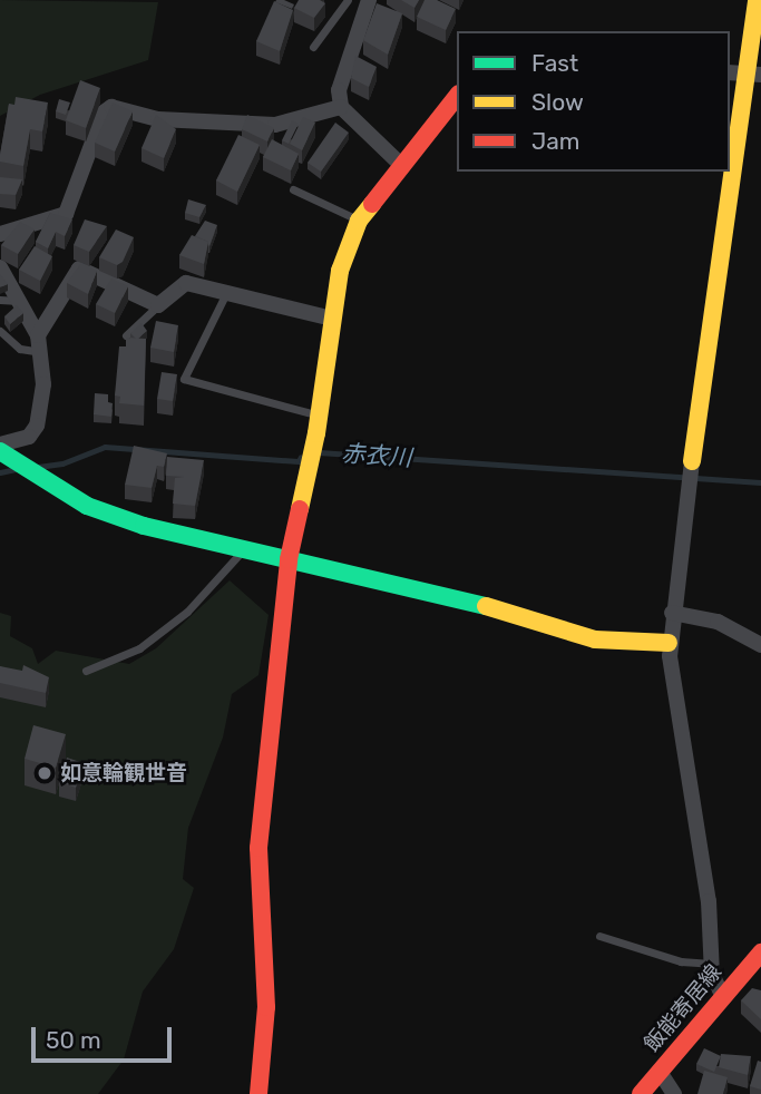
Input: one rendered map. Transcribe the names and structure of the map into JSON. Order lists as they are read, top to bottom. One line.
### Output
{"streets":{"street":["飯能寄居線"]},"water":["赤衣川"],"places":["如意輪観世音"],"legend":["Fast","Slow","Jam"],"scale_bar":"50 m"}
